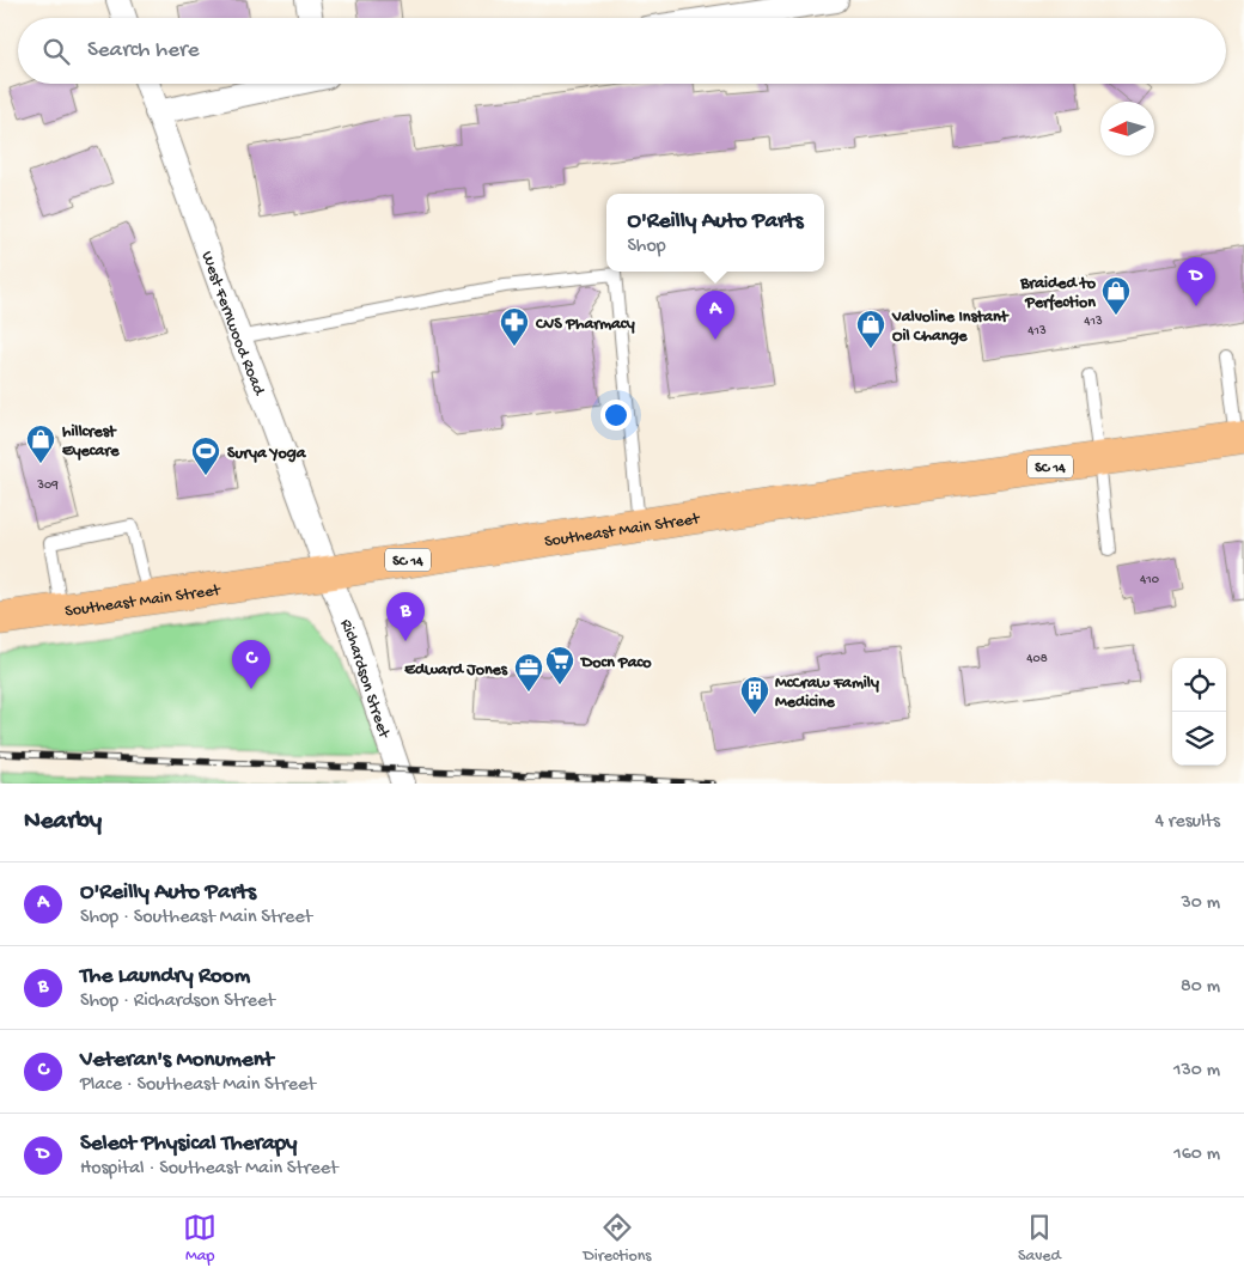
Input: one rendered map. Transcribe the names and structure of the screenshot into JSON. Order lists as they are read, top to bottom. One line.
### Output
{"streets":{"main road":["SC 14","Southeast Main Street"],"street":["West Fernwood Road","Richardson Street"]},"crossings":[["West Fernwood Road","Southeast Main Street"],["West Fernwood Road","Richardson Street"],["Southeast Main Street","Richardson Street"]],"places":{"shop":["Braided to Perfection","Valvoline Instant Oil Change","hillcrest Eyecare"],"pharmacy":["CVS Pharmacy"],"sports":["Surya Yoga"],"supermarket":["Docn Paco"],"office":["Edward Jones"],"building":["McCraw Family Medicine"]},"house_numbers":["413","413","309","410","408"],"north":"left","page":{"search":"Search here","popup":["O'Reilly Auto Parts","Shop"],"pins":["D","A","B","C"],"heading":["Nearby","4 results"],"list":[{"mark":"A","name":"O'Reilly Auto Parts","note":"Shop · Southeast Main Street","value":"30 m"},{"mark":"B","name":"The Laundry Room","note":"Shop · Richardson Street","value":"80 m"},{"mark":"C","name":"Veteran's Monument","note":"Place · Southeast Main Street","value":"130 m"},{"mark":"D","name":"Select Physical Therapy","note":"Hospital · Southeast Main Street","value":"160 m"}],"nav":["Map","Directions","Saved"]}}
